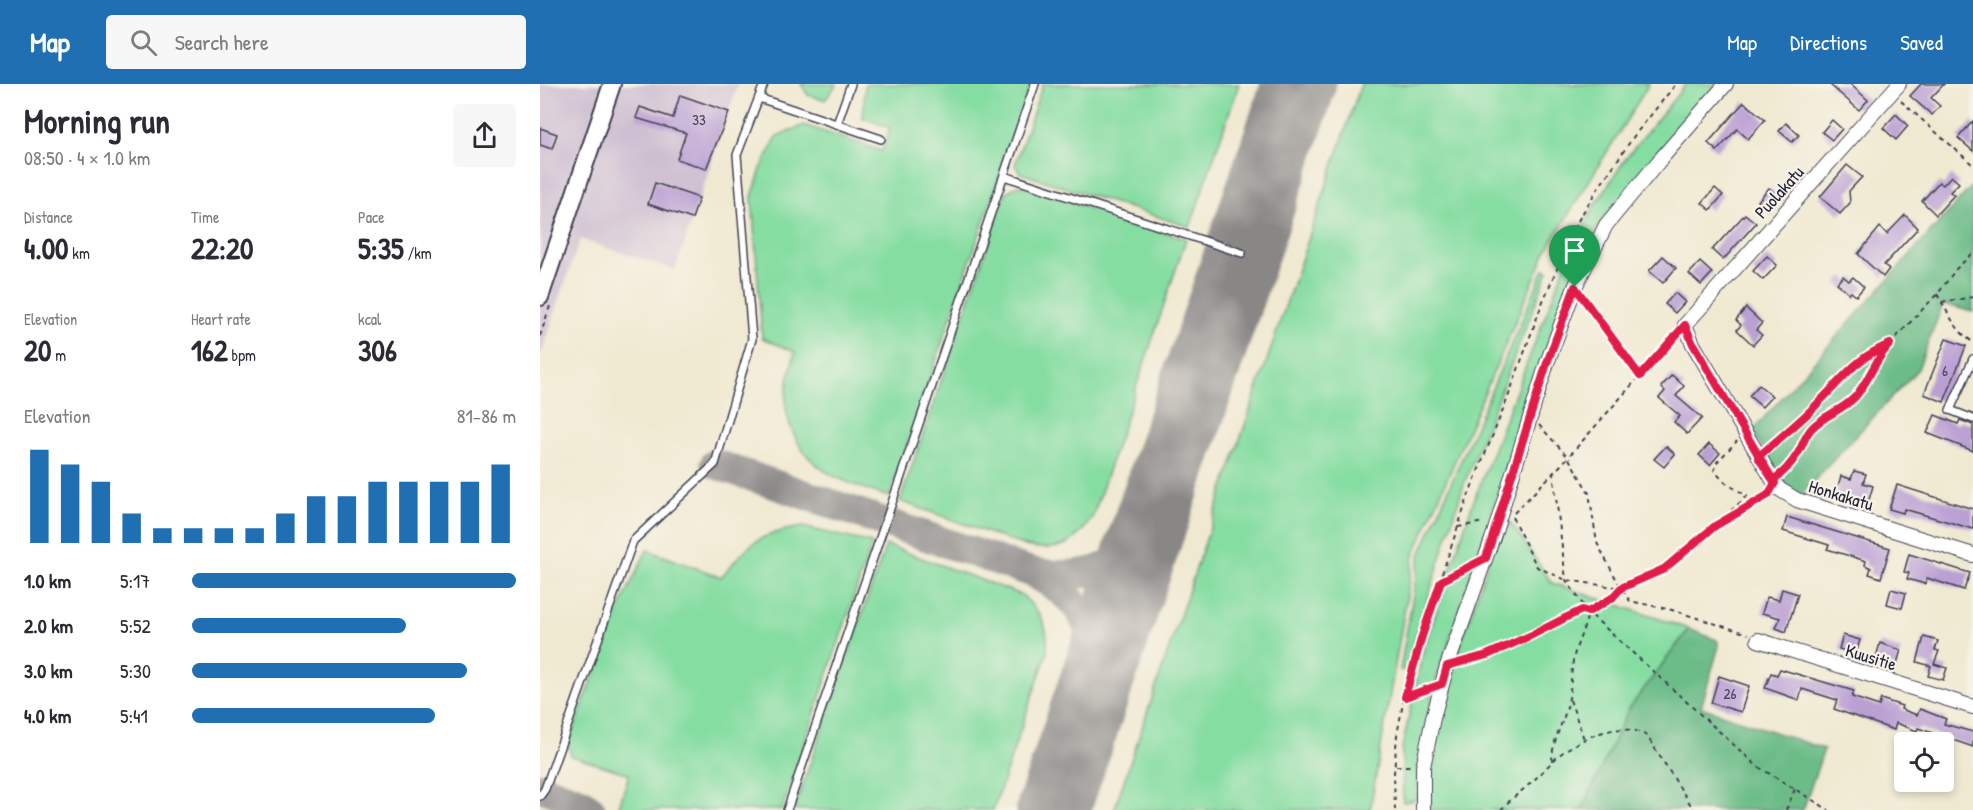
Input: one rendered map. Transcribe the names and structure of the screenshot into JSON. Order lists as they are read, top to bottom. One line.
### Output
{"streets":{"street":["Puolakatu","Honkakatu","Kuusitie"]},"crossings":[["Puolakatu","Honkakatu"]],"house_numbers":["33","6","26"],"page":{"header":"Map","search":"Search here","nav":["Map","Directions","Saved"],"heading":["Morning run","08:50 · 4 × 1.0 km"],"stats":[["Distance","4.00 km"],["Time","22:20"],["Pace","5:35 /km"],["Elevation","20 m"],["Heart rate","162 bpm"],["kcal","306"]],"chart":["Elevation","81–86 m"],"list":[{"name":"1.0 km","note":"5:17"},{"name":"2.0 km","note":"5:52"},{"name":"3.0 km","note":"5:30"},{"name":"4.0 km","note":"5:41"}]}}
